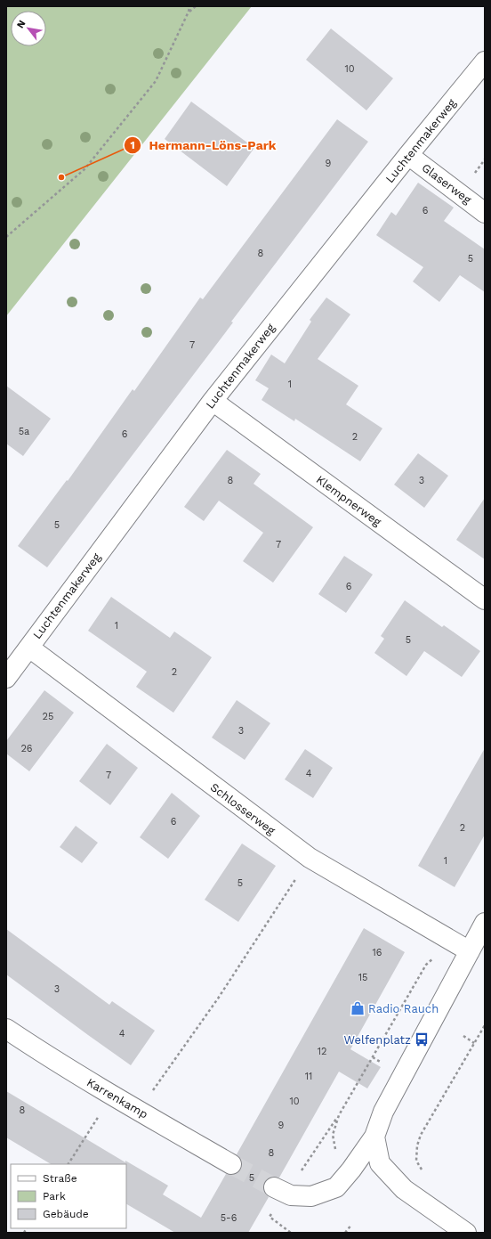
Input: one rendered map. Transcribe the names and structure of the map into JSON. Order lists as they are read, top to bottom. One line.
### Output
{"streets":{"street":["Luchtenmakerweg","Glaserweg","Klempnerweg","Schlosserweg","Karrenkamp"]},"crossings":[["Luchtenmakerweg","Glaserweg"],["Luchtenmakerweg","Klempnerweg"],["Luchtenmakerweg","Schlosserweg"]],"places":{"other":["Hermann-Löns-Park"],"shop":["Radio Rauch"],"bus stop":["Welfenplatz"]},"house_numbers":["10","9","6","8","5","7","1","5a","6","2","8","3","5","7","6","1","5","2","25","3","26","4","7","6","2","1","5","16","15","3","4","12","11","10","8","9","8","5","5-6"],"legend":["Straße","Park","Gebäude"],"north":"top left"}
